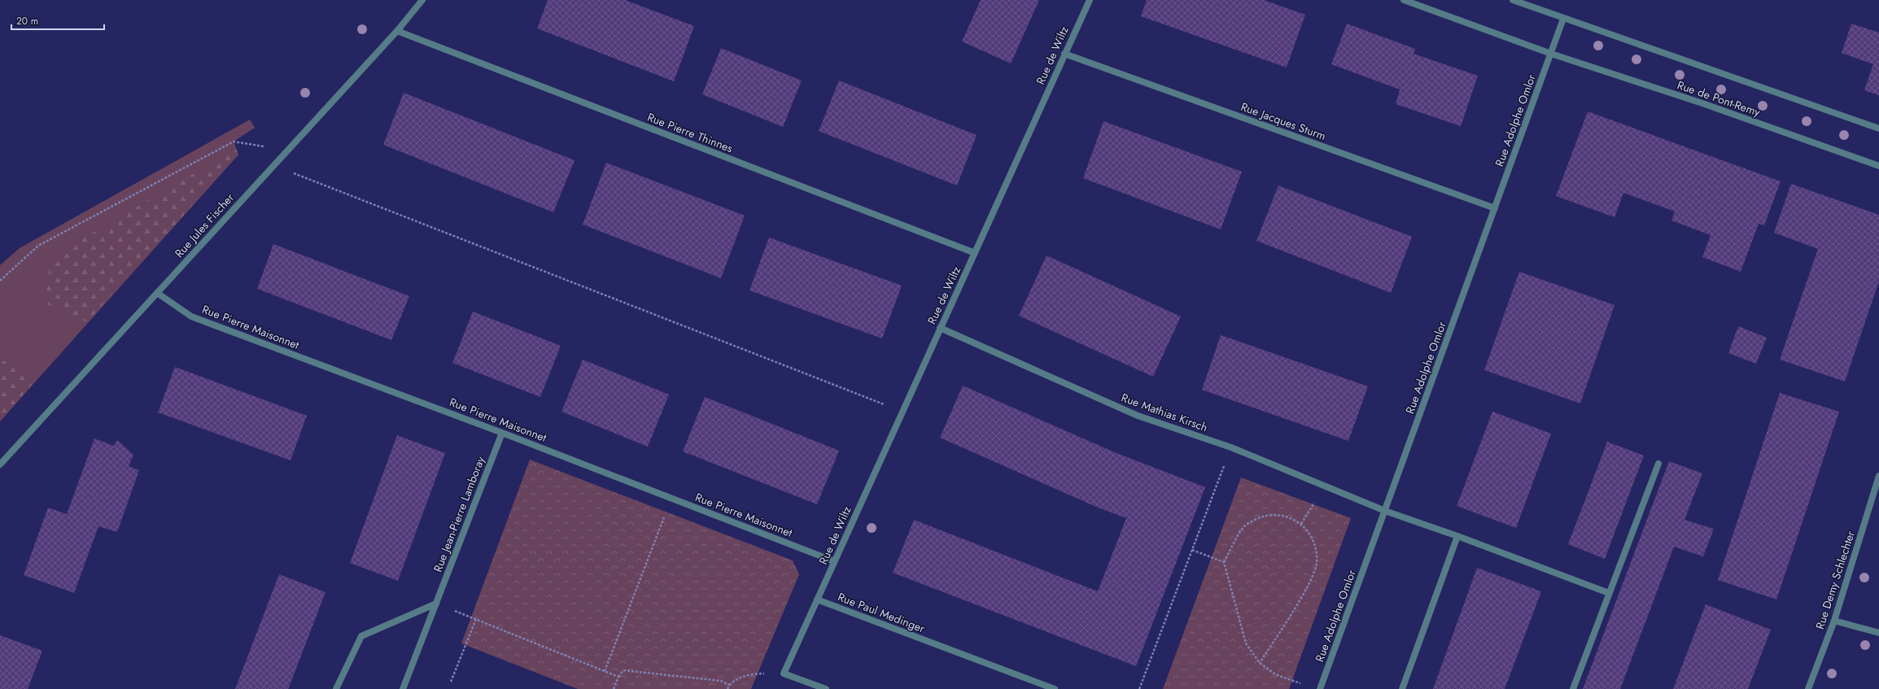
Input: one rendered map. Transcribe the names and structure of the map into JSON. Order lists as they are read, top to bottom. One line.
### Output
{"streets":{"street":["Rue de Wiltz","Rue de Pont-Remy","Rue Adolphe Omlor","Rue Jacques Sturm","Rue Pierre Thinnes","Rue Jules Fischer","Rue Pierre Maisonnet","Rue Mathias Kirsch","Rue Jean-Pierre Lamboray","Rue Demy Schlechter","Rue Paul Medinger"]},"crossings":[["Rue de Wiltz","Rue Jacques Sturm"],["Rue de Wiltz","Rue Pierre Thinnes"],["Rue de Wiltz","Rue Pierre Maisonnet"],["Rue de Wiltz","Rue Mathias Kirsch"],["Rue de Wiltz","Rue Paul Medinger"],["Rue de Pont-Remy","Rue Adolphe Omlor"],["Rue Adolphe Omlor","Rue Jacques Sturm"],["Rue Adolphe Omlor","Rue Mathias Kirsch"],["Rue Pierre Thinnes","Rue Jules Fischer"],["Rue Jules Fischer","Rue Pierre Maisonnet"],["Rue Pierre Maisonnet","Rue Jean-Pierre Lamboray"]],"scale_bar":"20 m"}
